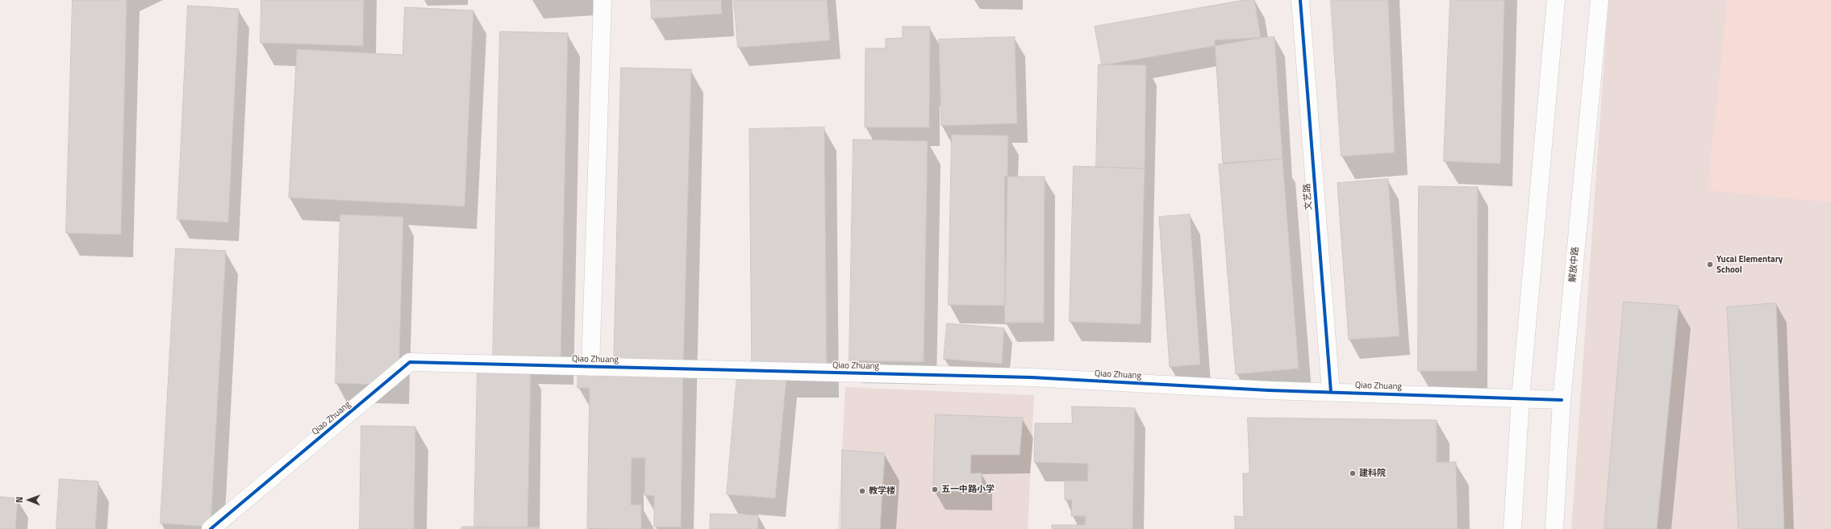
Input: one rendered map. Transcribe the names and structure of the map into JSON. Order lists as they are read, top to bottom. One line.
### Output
{"streets":{"street":["文艺路","解放中路","Qiao Zhuang"]},"crossings":[["文艺路","Qiao Zhuang"],["解放中路","Qiao Zhuang"]],"places":["Yucai Elementary School","建科院","五一中路小学","教学楼"],"north":"left"}
